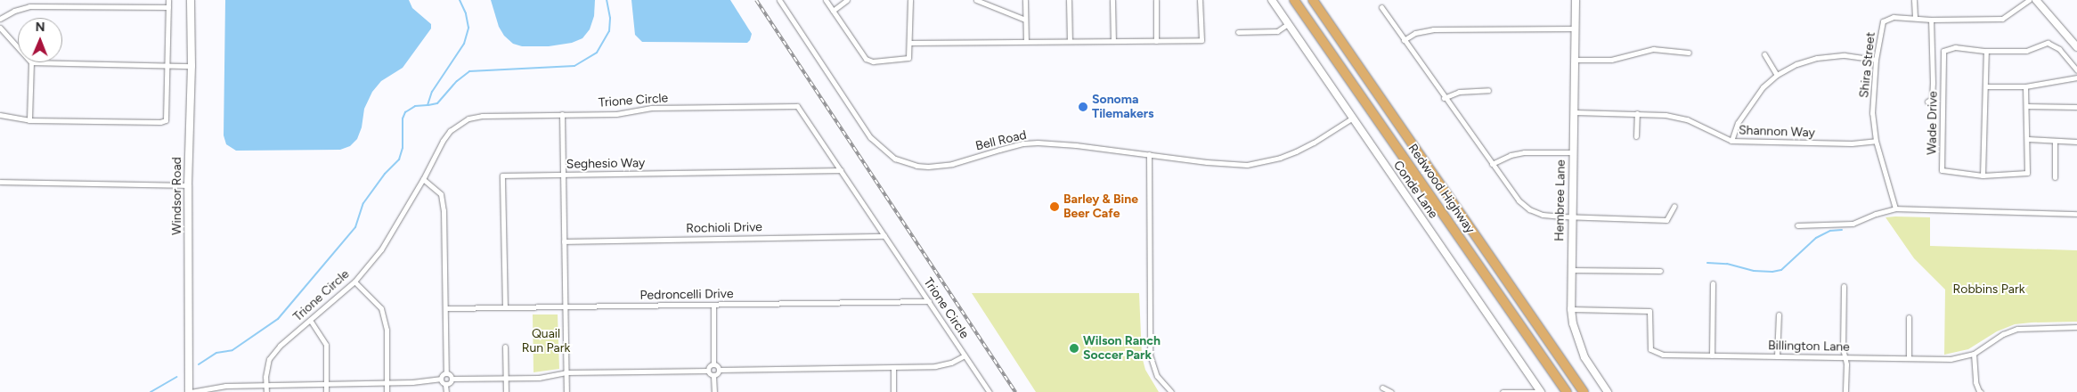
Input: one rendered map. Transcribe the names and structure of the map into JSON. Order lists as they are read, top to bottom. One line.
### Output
{"streets":{"highway":["Redwood Highway"],"street":["Shira Street","Trione Circle","Wade Drive","Shannon Way","Bell Road","Seghesio Way","Conde Lane","Windsor Road","Hembree Lane","Rochioli Drive","Pedroncelli Drive","Billington Lane"]},"crossings":[["Shira Street","Shannon Way"],["Trione Circle","Seghesio Way"],["Trione Circle","Rochioli Drive"],["Trione Circle","Pedroncelli Drive"],["Shannon Way","Hembree Lane"],["Bell Road","Conde Lane"],["Seghesio Way","Pedroncelli Drive"],["Hembree Lane","Billington Lane"]],"parks":["Robbins Park","Quail Run Park"],"places":["Sonoma Tilemakers","Barley & Bine Beer Cafe","Wilson Ranch Soccer Park"],"north":"top"}
